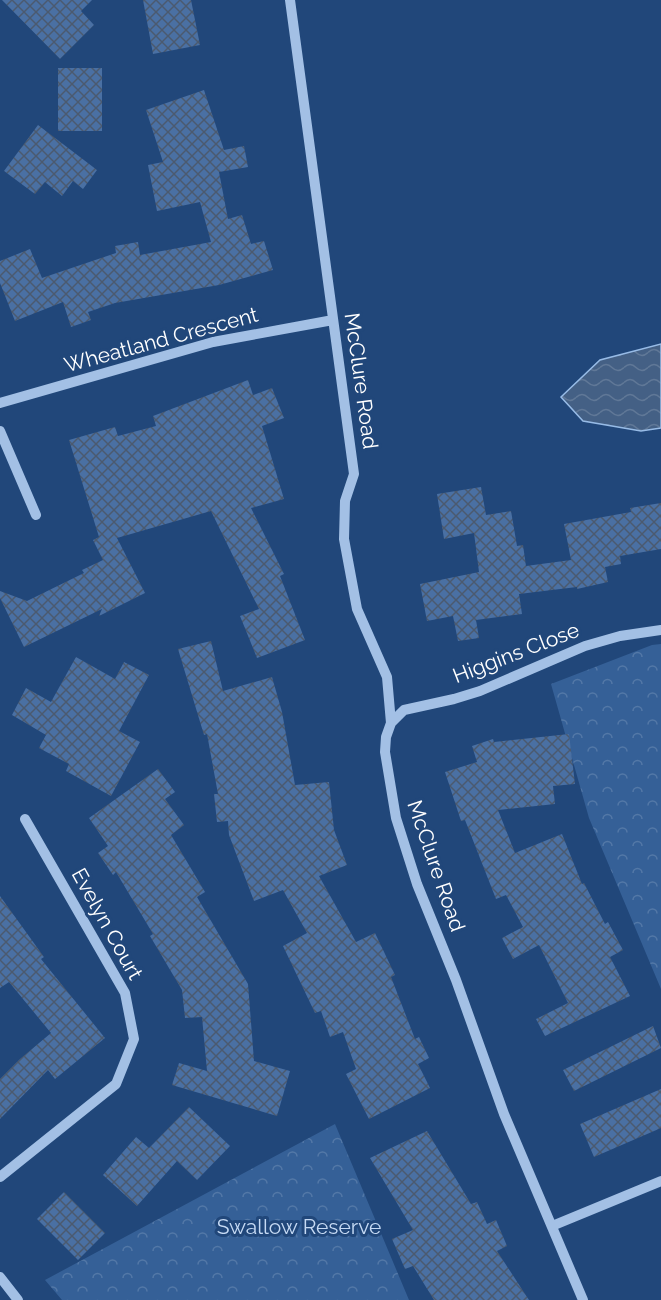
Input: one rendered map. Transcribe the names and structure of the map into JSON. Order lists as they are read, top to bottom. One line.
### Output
{"streets":{"street":["Wheatland Crescent","McClure Road","Higgins Close","Evelyn Court"]},"crossings":[["Wheatland Crescent","McClure Road"],["McClure Road","Higgins Close"]],"parks":["Swallow Reserve"]}
